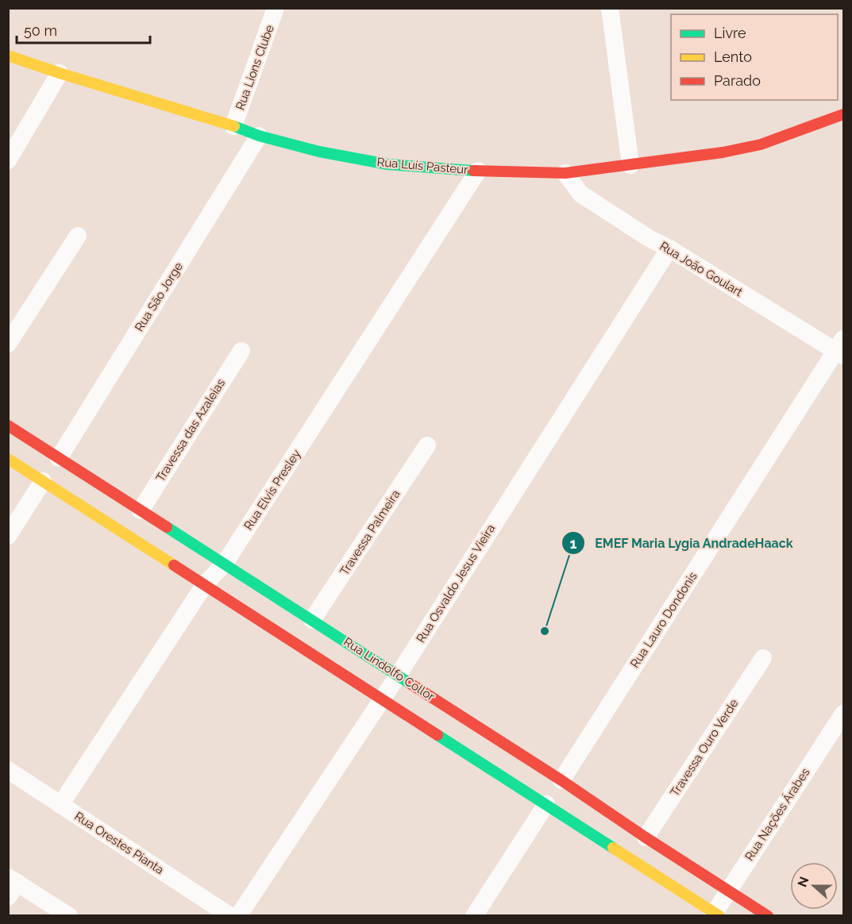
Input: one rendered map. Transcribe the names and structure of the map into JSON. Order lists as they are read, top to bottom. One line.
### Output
{"streets":{"street":["Rua Lions Clube","Rua Luís Pasteur","Rua João Goulart","Rua São Jorge","Travessa das Azaleias","Rua Elvis Presley","Travessa Palmeira","Rua Osvaldo Jesus Vieira","Rua Lauro Dondonis","Rua Lindolfo Collor","Travessa Ouro Verde","Rua Nações Árabes","Rua Orestes Pianta"]},"crossings":[["Rua Lions Clube","Rua Luís Pasteur"],["Rua Luís Pasteur","Rua João Goulart"],["Rua Luís Pasteur","Rua São Jorge"],["Rua Luís Pasteur","Rua Elvis Presley"],["Rua João Goulart","Rua Osvaldo Jesus Vieira"],["Rua João Goulart","Rua Lauro Dondonis"],["Rua São Jorge","Rua Lindolfo Collor"],["Travessa das Azaleias","Rua Lindolfo Collor"],["Rua Elvis Presley","Rua Lindolfo Collor"],["Rua Elvis Presley","Rua Orestes Pianta"],["Travessa Palmeira","Rua Lindolfo Collor"],["Rua Osvaldo Jesus Vieira","Rua Lindolfo Collor"],["Rua Lauro Dondonis","Rua Lindolfo Collor"],["Rua Lindolfo Collor","Travessa Ouro Verde"],["Rua Lindolfo Collor","Rua Nações Árabes"]],"places":["EMEF Maria Lygia AndradeHaack"],"legend":["Livre","Lento","Parado"],"scale_bar":"50 m","north":"left"}
